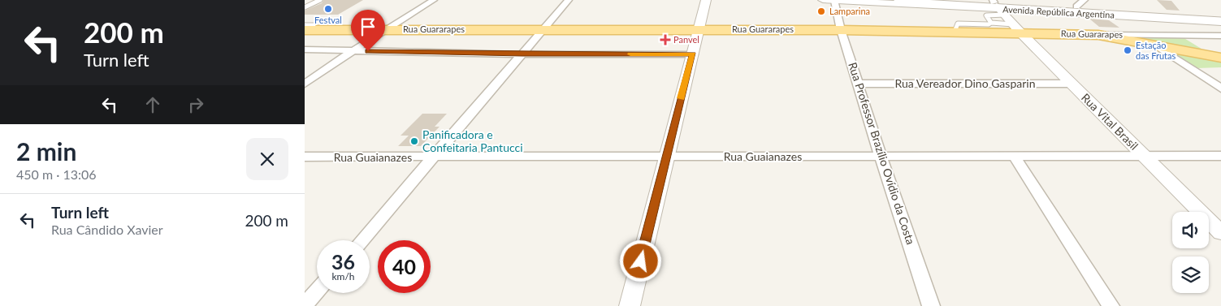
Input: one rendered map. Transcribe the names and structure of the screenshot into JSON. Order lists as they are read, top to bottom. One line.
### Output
{"streets":{"main road":["Rua Guararapes"],"street":["Avenida República Argentina","Rua Vereador Dino Gasparin","Rua Vital Brasil","Rua Professor Brazílio Ovídio da Costa","Rua Guaianazes"]},"crossings":[["Avenida República Argentina","Rua Vital Brasil"],["Avenida República Argentina","Rua Professor Brazílio Ovídio da Costa"],["Rua Guararapes","Rua Vital Brasil"],["Rua Guararapes","Rua Professor Brazílio Ovídio da Costa"],["Rua Vereador Dino Gasparin","Rua Vital Brasil"],["Rua Vereador Dino Gasparin","Rua Professor Brazílio Ovídio da Costa"],["Rua Vital Brasil","Rua Guaianazes"],["Rua Professor Brazílio Ovídio da Costa","Rua Guaianazes"]],"places":{"other":["Festval","Lamparina","Estação das Frutas","Panificadora e Confeitaria Pantucci"],"health":["Panvel"]},"page":{"turn":["200 m","Turn left"],"heading":["2 min","450 m · 13:06"],"list":[{"name":"Turn left","note":"Rua Cândido Xavier","value":"200 m"}],"speed":"36 km/h","limit":"40"}}
